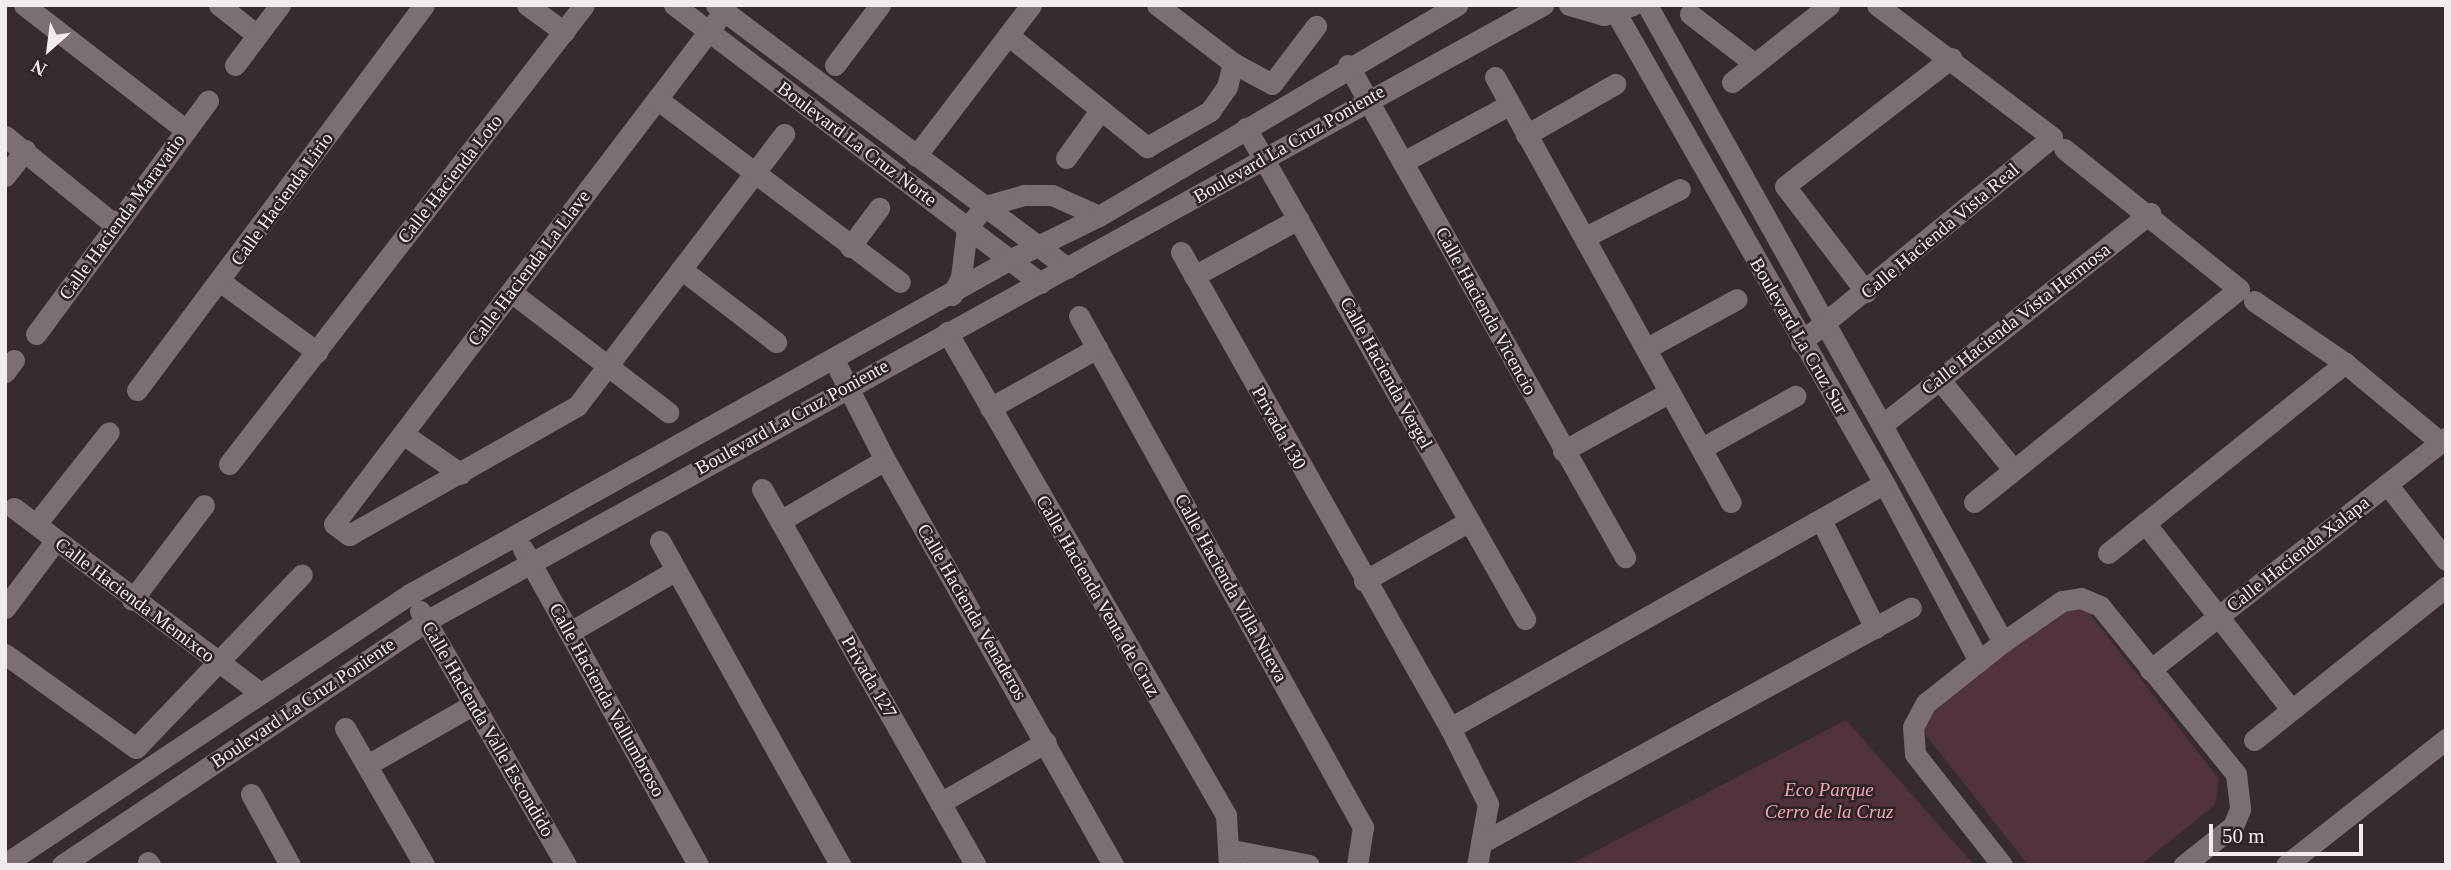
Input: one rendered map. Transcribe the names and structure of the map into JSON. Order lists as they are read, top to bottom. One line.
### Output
{"streets":{"street":["Boulevard La Cruz Norte","Boulevard La Cruz Poniente","Calle Hacienda Loto","Calle Hacienda Lirio","Calle Hacienda Maravatio","Calle Hacienda Vista Real","Calle Hacienda La Llave","Calle Hacienda Vicencio","Calle Hacienda Vista Hermosa","Boulevard La Cruz Sur","Calle Hacienda Vergel","Privada 130","Calle Hacienda Xalapa","Calle Hacienda Villa Nueva","Calle Hacienda Venta de Cruz","Calle Hacienda Memixco","Calle Hacienda Venaderos","Privada 127","Calle Hacienda Vallumbroso","Calle Hacienda Valle Escondido"]},"crossings":[["Boulevard La Cruz Norte","Boulevard La Cruz Poniente"],["Boulevard La Cruz Norte","Calle Hacienda La Llave"],["Boulevard La Cruz Poniente","Calle Hacienda Vicencio"],["Boulevard La Cruz Poniente","Calle Hacienda Vergel"],["Boulevard La Cruz Poniente","Calle Hacienda Venta de Cruz"],["Boulevard La Cruz Poniente","Calle Hacienda Memixco"],["Boulevard La Cruz Poniente","Calle Hacienda Venaderos"],["Boulevard La Cruz Poniente","Calle Hacienda Vallumbroso"],["Boulevard La Cruz Poniente","Calle Hacienda Valle Escondido"],["Calle Hacienda Vista Real","Boulevard La Cruz Sur"],["Calle Hacienda Vista Hermosa","Boulevard La Cruz Sur"]],"parks":["Eco Parque Cerro de la Cruz"],"scale_bar":"50 m","north":"bottom left"}
